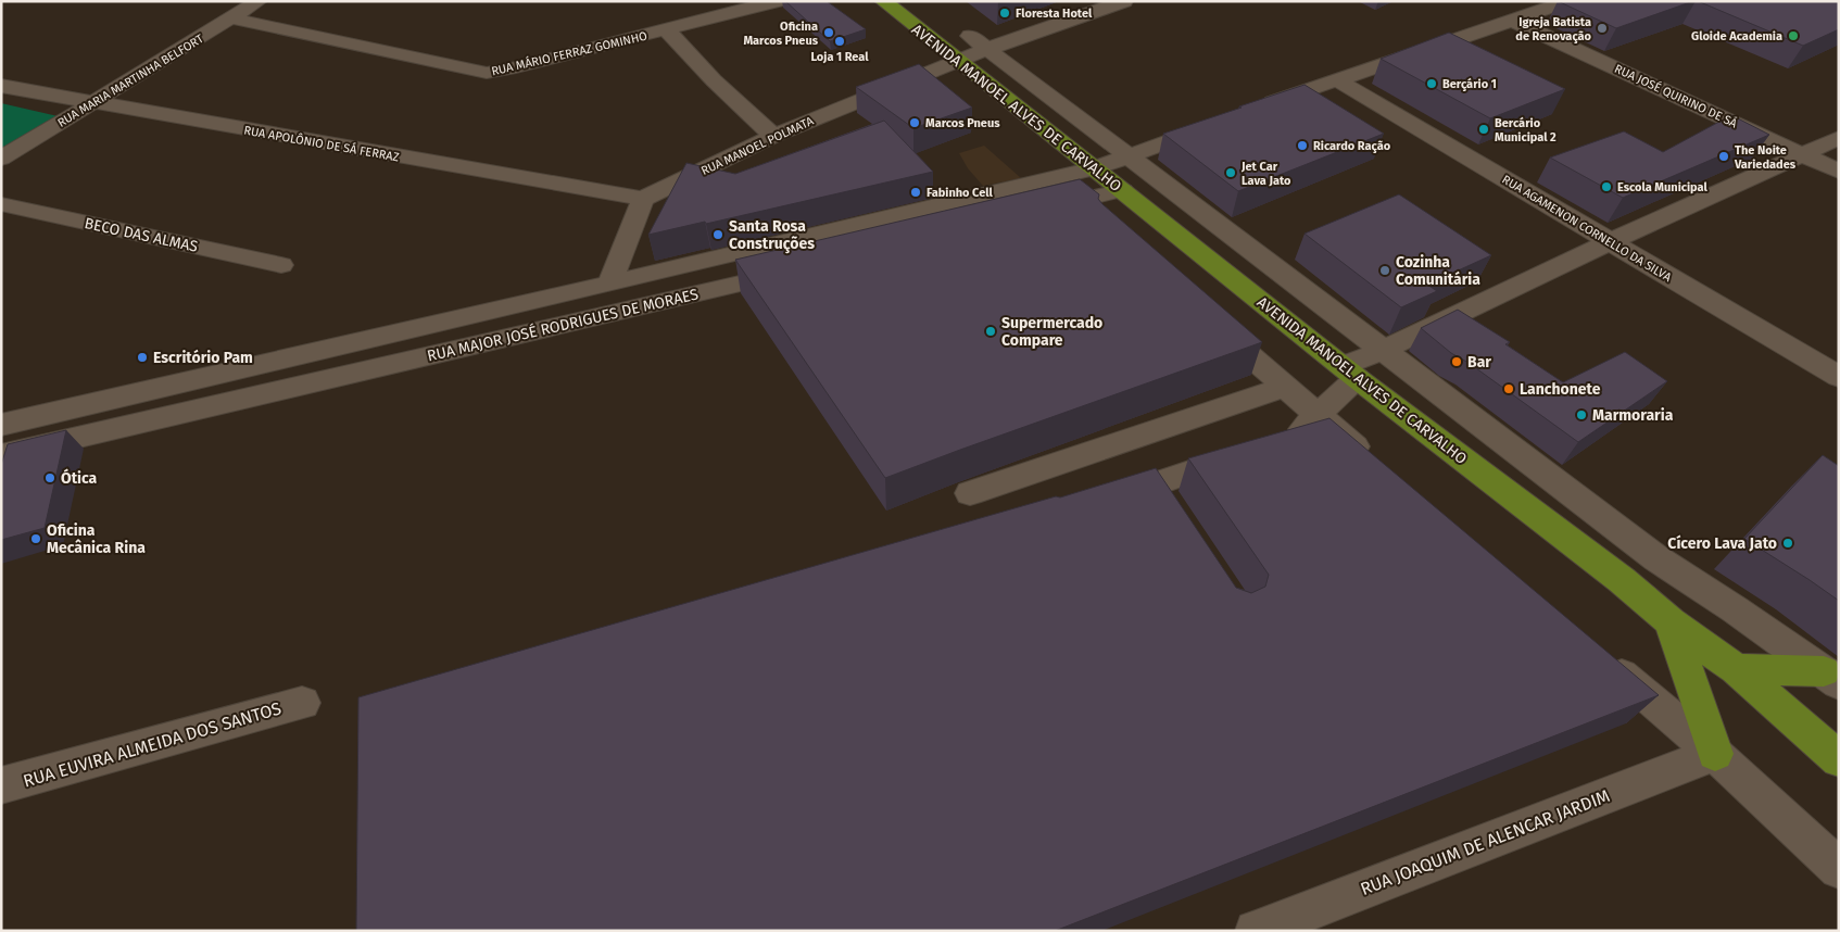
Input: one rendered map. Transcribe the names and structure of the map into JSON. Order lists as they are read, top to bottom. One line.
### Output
{"streets":{"main road":["AVENIDA MANOEL ALVES DE CARVALHO"],"street":["RUA MÁRIO FERRAZ GOMINHO","RUA MARIA MARTINHA BELFORT","RUA JOSÉ QUIRINO DE SÁ","RUA APOLÔNIO DE SÁ FERRAZ","RUA MANOEL POLMATA","RUA AGAMENON CORNELLO DA SILVA","BECO DAS ALMAS","RUA MAJOR JOSÉ RODRIGUES DE MORAES","RUA EUVIRA ALMEIDA DOS SANTOS","RUA JOAQUIM DE ALENCAR JARDIM"]},"crossings":[["RUA MÁRIO FERRAZ GOMINHO","RUA MARIA MARTINHA BELFORT"],["RUA MARIA MARTINHA BELFORT","RUA APOLÔNIO DE SÁ FERRAZ"],["AVENIDA MANOEL ALVES DE CARVALHO","RUA MANOEL POLMATA"],["AVENIDA MANOEL ALVES DE CARVALHO","RUA MAJOR JOSÉ RODRIGUES DE MORAES"],["RUA APOLÔNIO DE SÁ FERRAZ","RUA MANOEL POLMATA"]],"places":["Floresta Hotel","Igreja Batista de Renovação","Oficina Marcos Pneus","Gloide Academia","Loja 1 Real","Berçário 1","Marcos Pneus","Bercário Municipal 2","Ricardo Ração","The Noite Variedades","Jet Car Lava Jato","Escola Municipal","Fabinho Cell","Santa Rosa Construções","Cozinha Comunitária","Supermercado Compare","Escritório Pam","Bar","Lanchonete","Marmoraria","Ótica","Oficina Mecânica Rina","Cícero Lava Jato"]}
